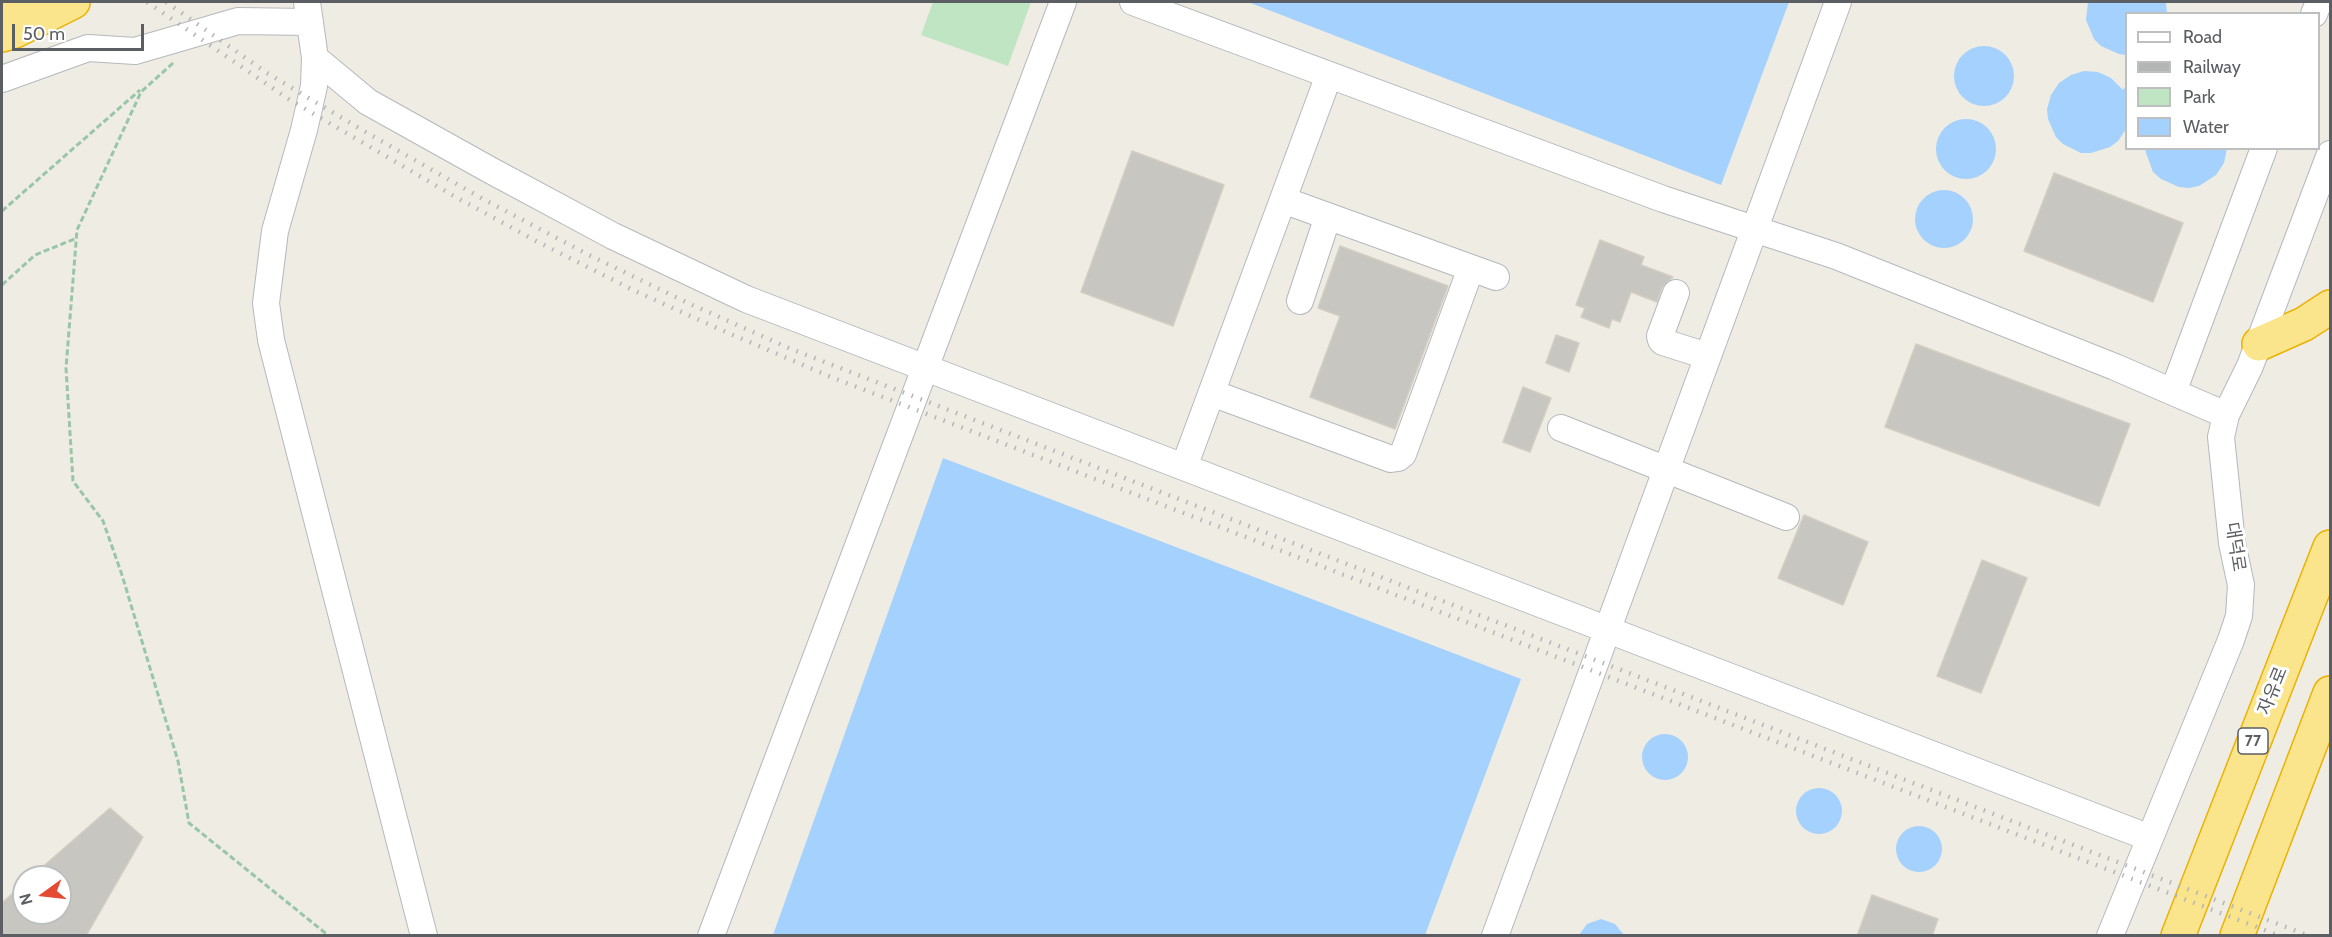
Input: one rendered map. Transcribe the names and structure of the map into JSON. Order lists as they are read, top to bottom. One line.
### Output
{"streets":{"highway":["자유로","77"],"street":["대덕로"]},"legend":["Road","Railway","Park","Water"],"scale_bar":"50 m","north":"left"}
